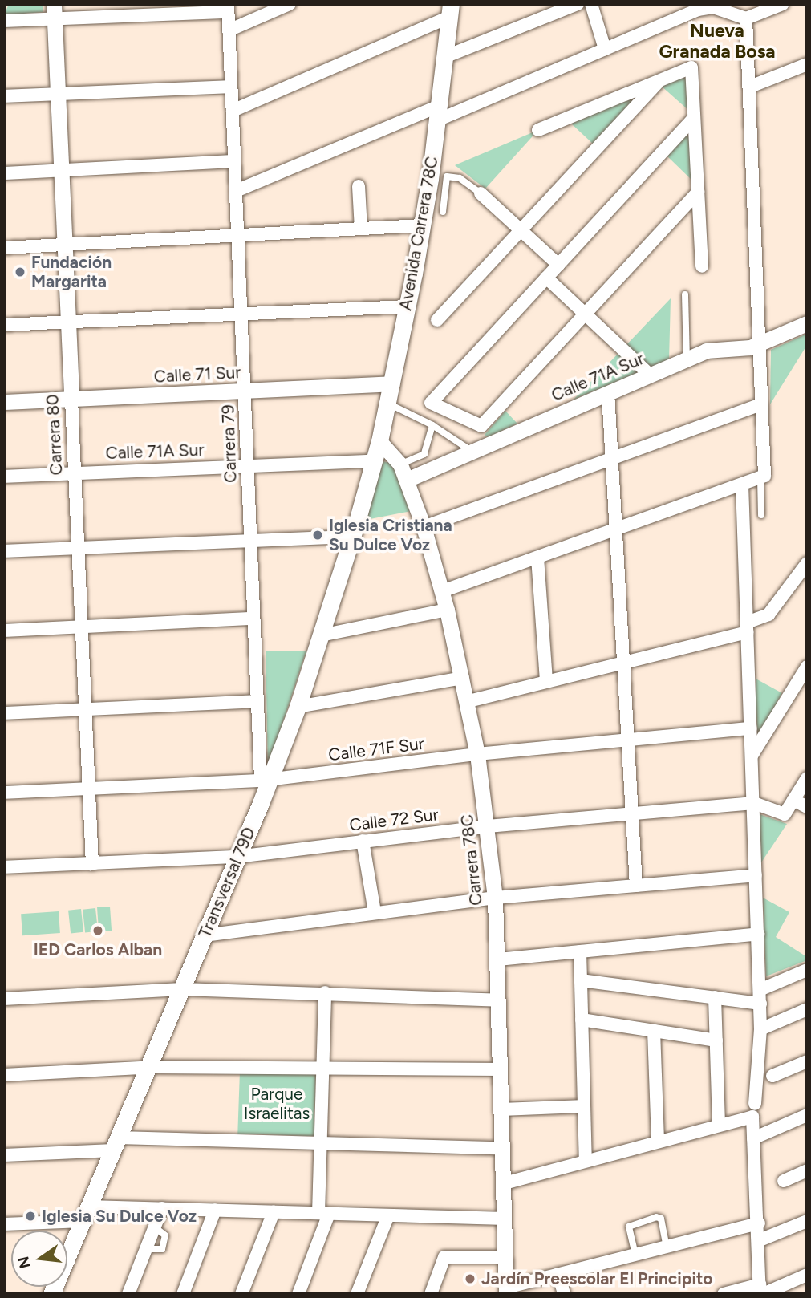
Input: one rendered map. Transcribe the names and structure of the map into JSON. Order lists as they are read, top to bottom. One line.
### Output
{"streets":{"main road":["Avenida Carrera 78C","Transversal 79D"],"street":["Calle 71 Sur","Calle 71A Sur","Carrera 80","Carrera 79","Calle 71F Sur","Calle 72 Sur","Carrera 78C"]},"crossings":[["Avenida Carrera 78C","Calle 71 Sur"],["Avenida Carrera 78C","Calle 71A Sur"],["Avenida Carrera 78C","Carrera 78C"],["Avenida Carrera 78C","Transversal 79D"],["Calle 71 Sur","Carrera 80"],["Calle 71 Sur","Carrera 79"],["Calle 71A Sur","Carrera 80"],["Calle 71A Sur","Carrera 79"],["Calle 71A Sur","Carrera 78C"],["Calle 71A Sur","Transversal 79D"],["Carrera 80","Calle 71F Sur"],["Carrera 80","Calle 72 Sur"],["Carrera 79","Calle 71F Sur"],["Carrera 79","Transversal 79D"],["Calle 71F Sur","Carrera 78C"],["Calle 71F Sur","Transversal 79D"],["Calle 72 Sur","Carrera 78C"],["Calle 72 Sur","Transversal 79D"]],"districts":["Nueva Granada Bosa"],"parks":["Parque Israelitas"],"places":["Fundación Margarita","Iglesia Cristiana Su Dulce Voz","IED Carlos Alban","Iglesia Su Dulce Voz","Jardín Preescolar El Principito"],"north":"left"}
